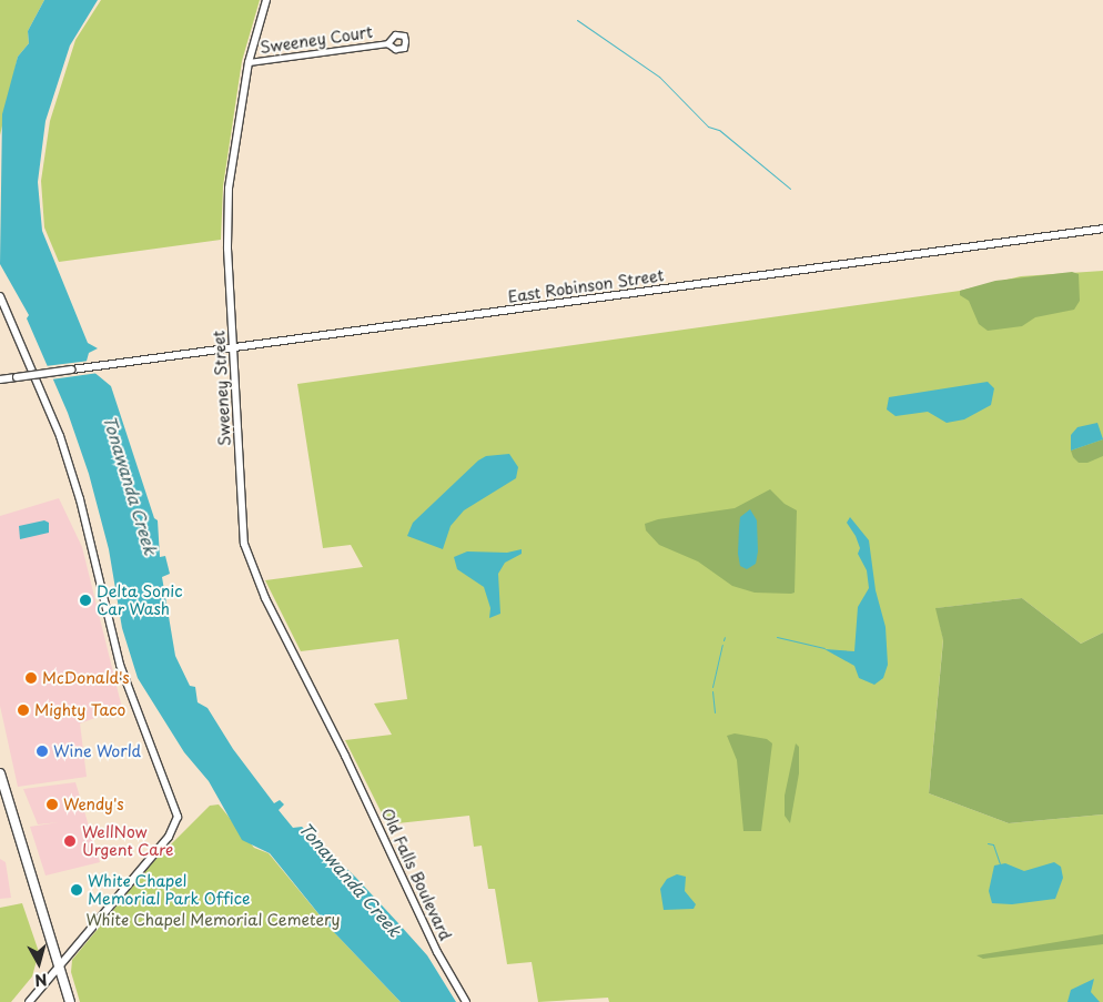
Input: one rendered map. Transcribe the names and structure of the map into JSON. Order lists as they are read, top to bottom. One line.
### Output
{"streets":{"street":["Sweeney Court","East Robinson Street","Sweeney Street","Old Falls Boulevard"]},"crossings":[["Sweeney Court","Sweeney Street"],["East Robinson Street","Sweeney Street"],["Sweeney Street","Old Falls Boulevard"]],"water":["Tonawanda Creek"],"parks":["White Chapel Memorial Cemetery"],"places":["Delta Sonic Car Wash","McDonald's","Mighty Taco","Wine World","Wendy's","WellNow Urgent Care","White Chapel Memorial Park Office"],"north":"bottom"}
